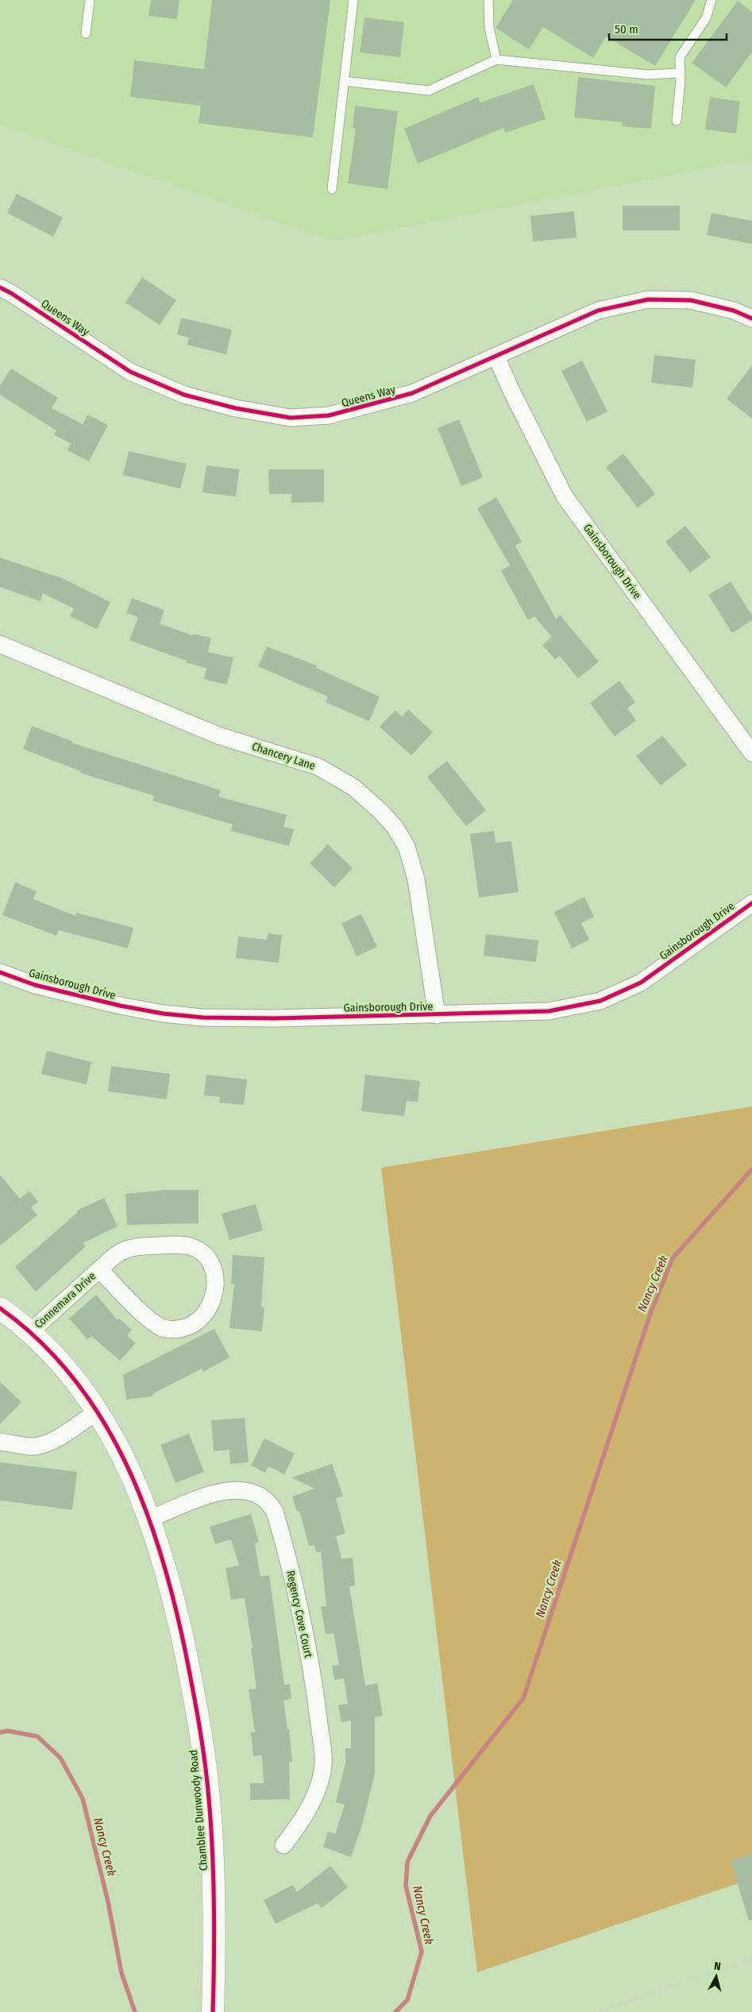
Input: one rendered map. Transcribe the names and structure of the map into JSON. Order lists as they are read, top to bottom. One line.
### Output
{"streets":{"street":["Queens Way","Gainsborough Drive","Chancery Lane","Connemara Drive","Regency Cove Court","Chamblee Dunwoody Road"]},"crossings":[["Queens Way","Gainsborough Drive"],["Gainsborough Drive","Chancery Lane"],["Connemara Drive","Chamblee Dunwoody Road"],["Regency Cove Court","Chamblee Dunwoody Road"]],"water":["Nancy Creek"],"scale_bar":"50 m","north":"top"}
